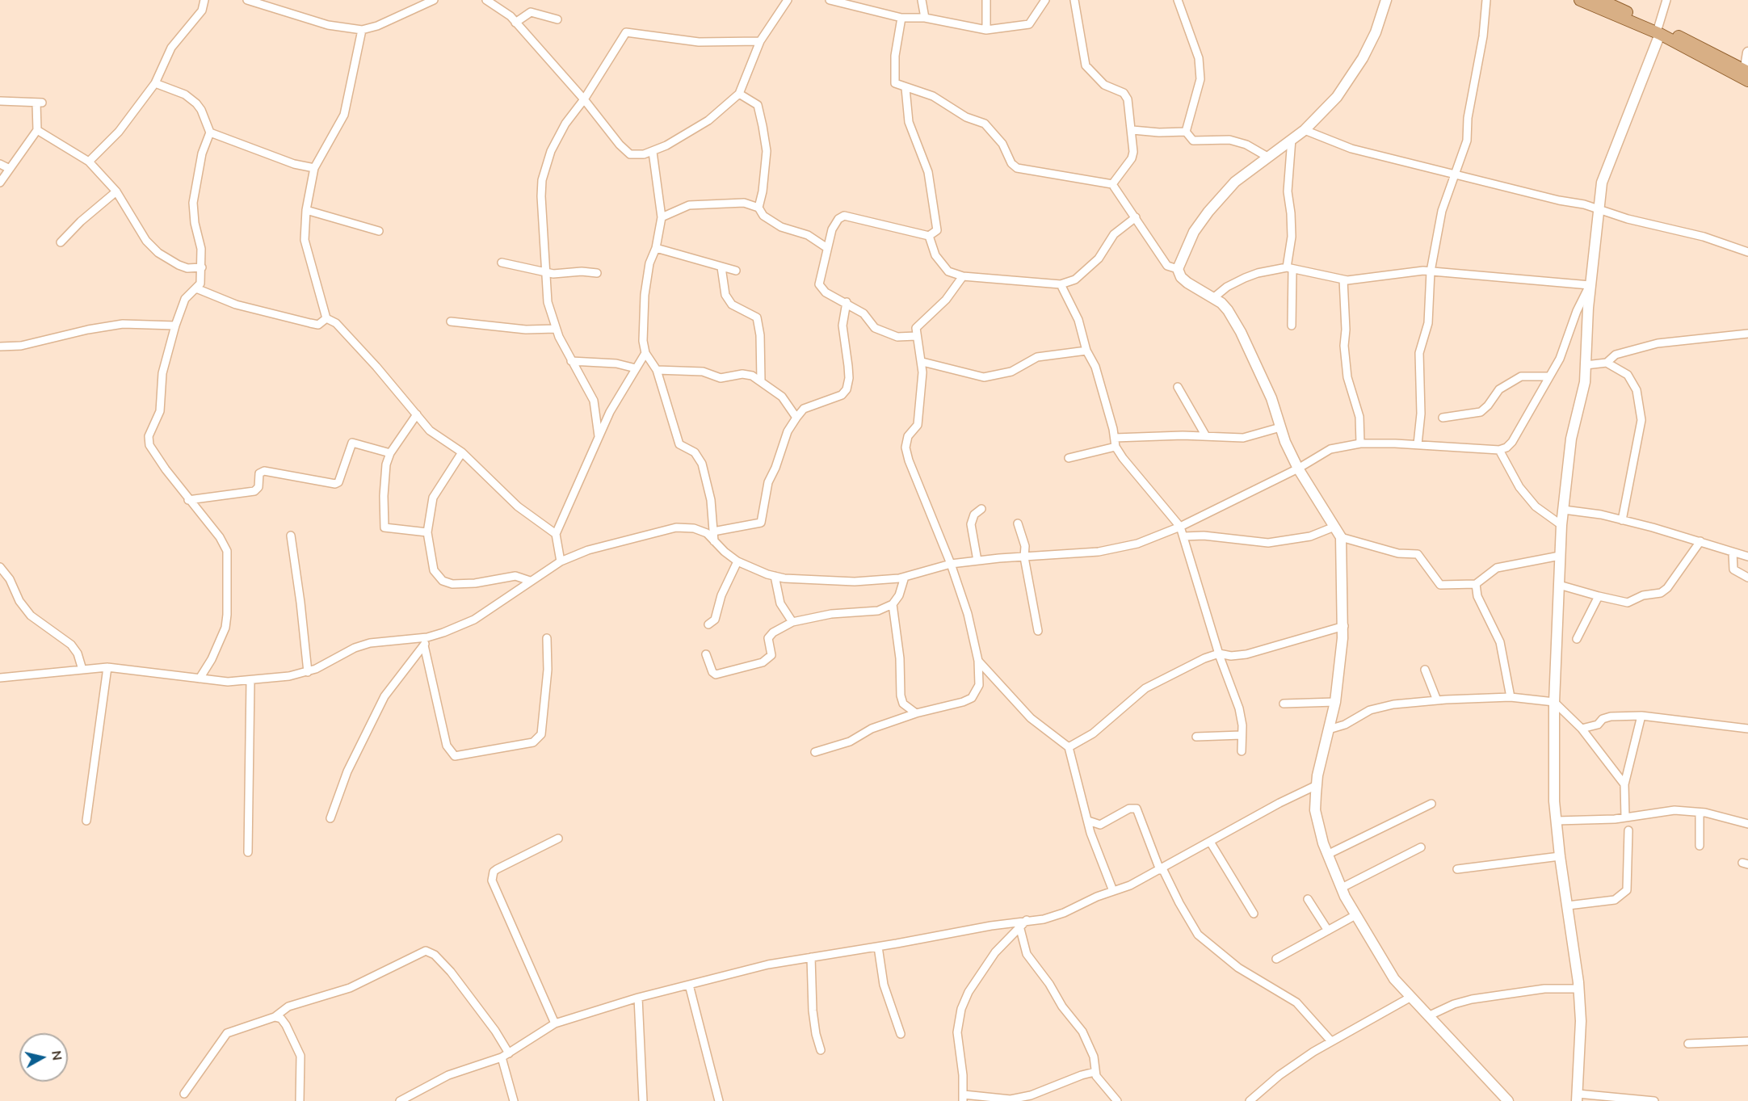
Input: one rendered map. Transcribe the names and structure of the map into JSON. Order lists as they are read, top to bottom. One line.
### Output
{"north":"right"}
